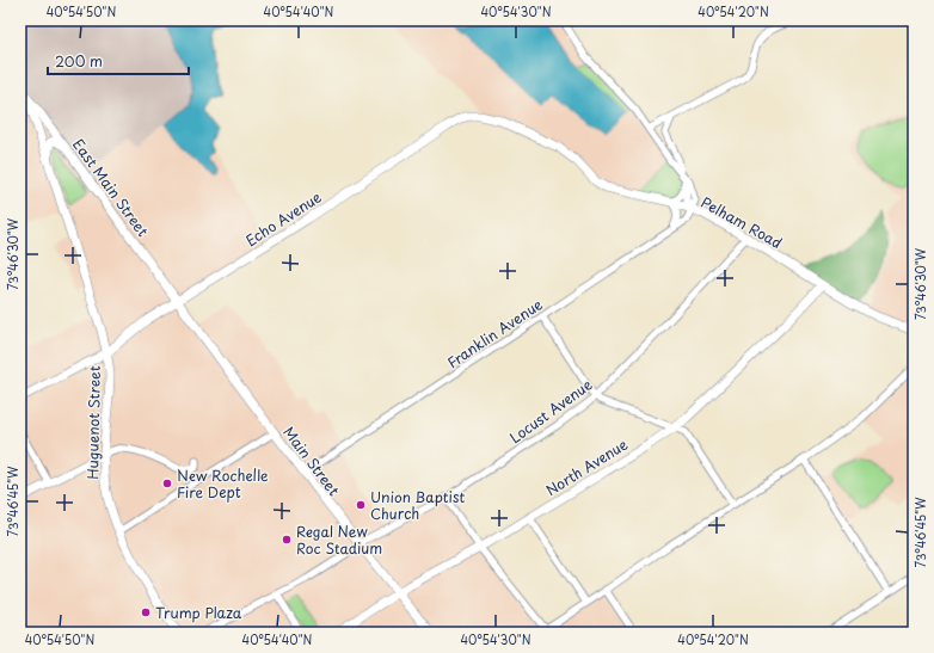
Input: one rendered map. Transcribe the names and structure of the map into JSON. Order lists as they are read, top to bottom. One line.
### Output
{"streets":{"main road":["East Main Street","Echo Avenue","Pelham Road","Huguenot Street","Main Street","North Avenue"],"street":["Franklin Avenue","Locust Avenue"]},"crossings":[["East Main Street","Echo Avenue"],["East Main Street","Huguenot Street"],["East Main Street","Main Street"],["Echo Avenue","Pelham Road"],["Echo Avenue","Huguenot Street"],["Echo Avenue","Main Street"],["Pelham Road","Franklin Avenue"],["Pelham Road","Locust Avenue"],["Pelham Road","North Avenue"],["Franklin Avenue","Main Street"],["Locust Avenue","Main Street"],["Main Street","North Avenue"]],"places":["New Rochelle Fire Dept","Union Baptist Church","Regal New Roc Stadium","Trump Plaza"],"scale_bar":"200 m","coordinates":["40°54'50\"N","40°54'40\"N","40°54'30\"N","40°54'20\"N","73°46'30\"W","73°46'45\"W"]}
